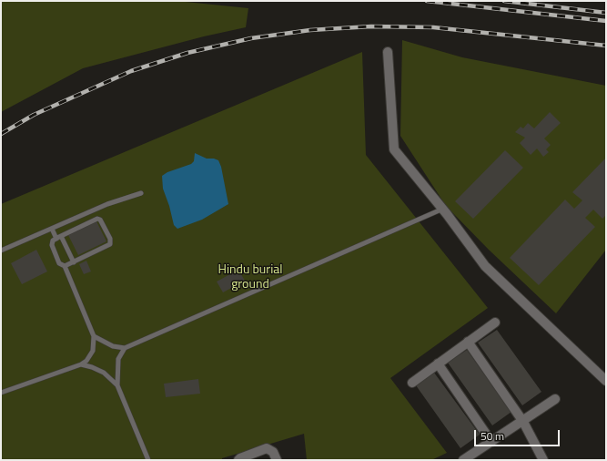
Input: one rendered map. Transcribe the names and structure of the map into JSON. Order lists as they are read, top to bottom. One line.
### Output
{"parks":["Hindu burial ground"],"scale_bar":"50 m"}
